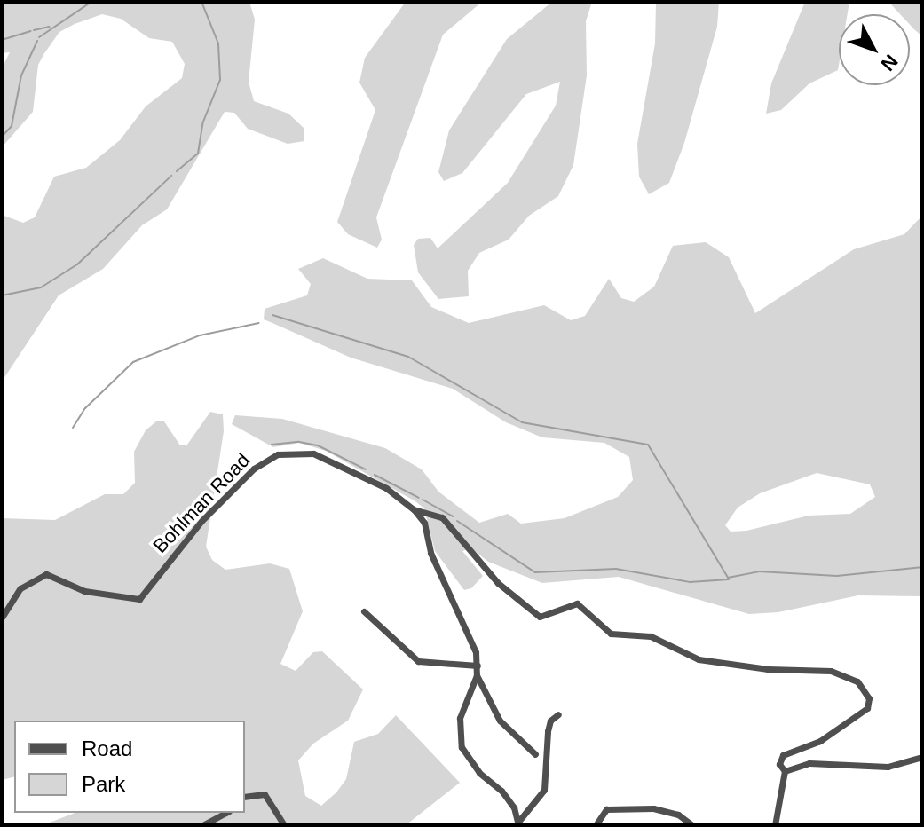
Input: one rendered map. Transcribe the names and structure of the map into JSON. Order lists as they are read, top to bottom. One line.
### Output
{"streets":{"street":["Bohlman Road"]},"legend":["Road","Park"],"north":"bottom right"}
